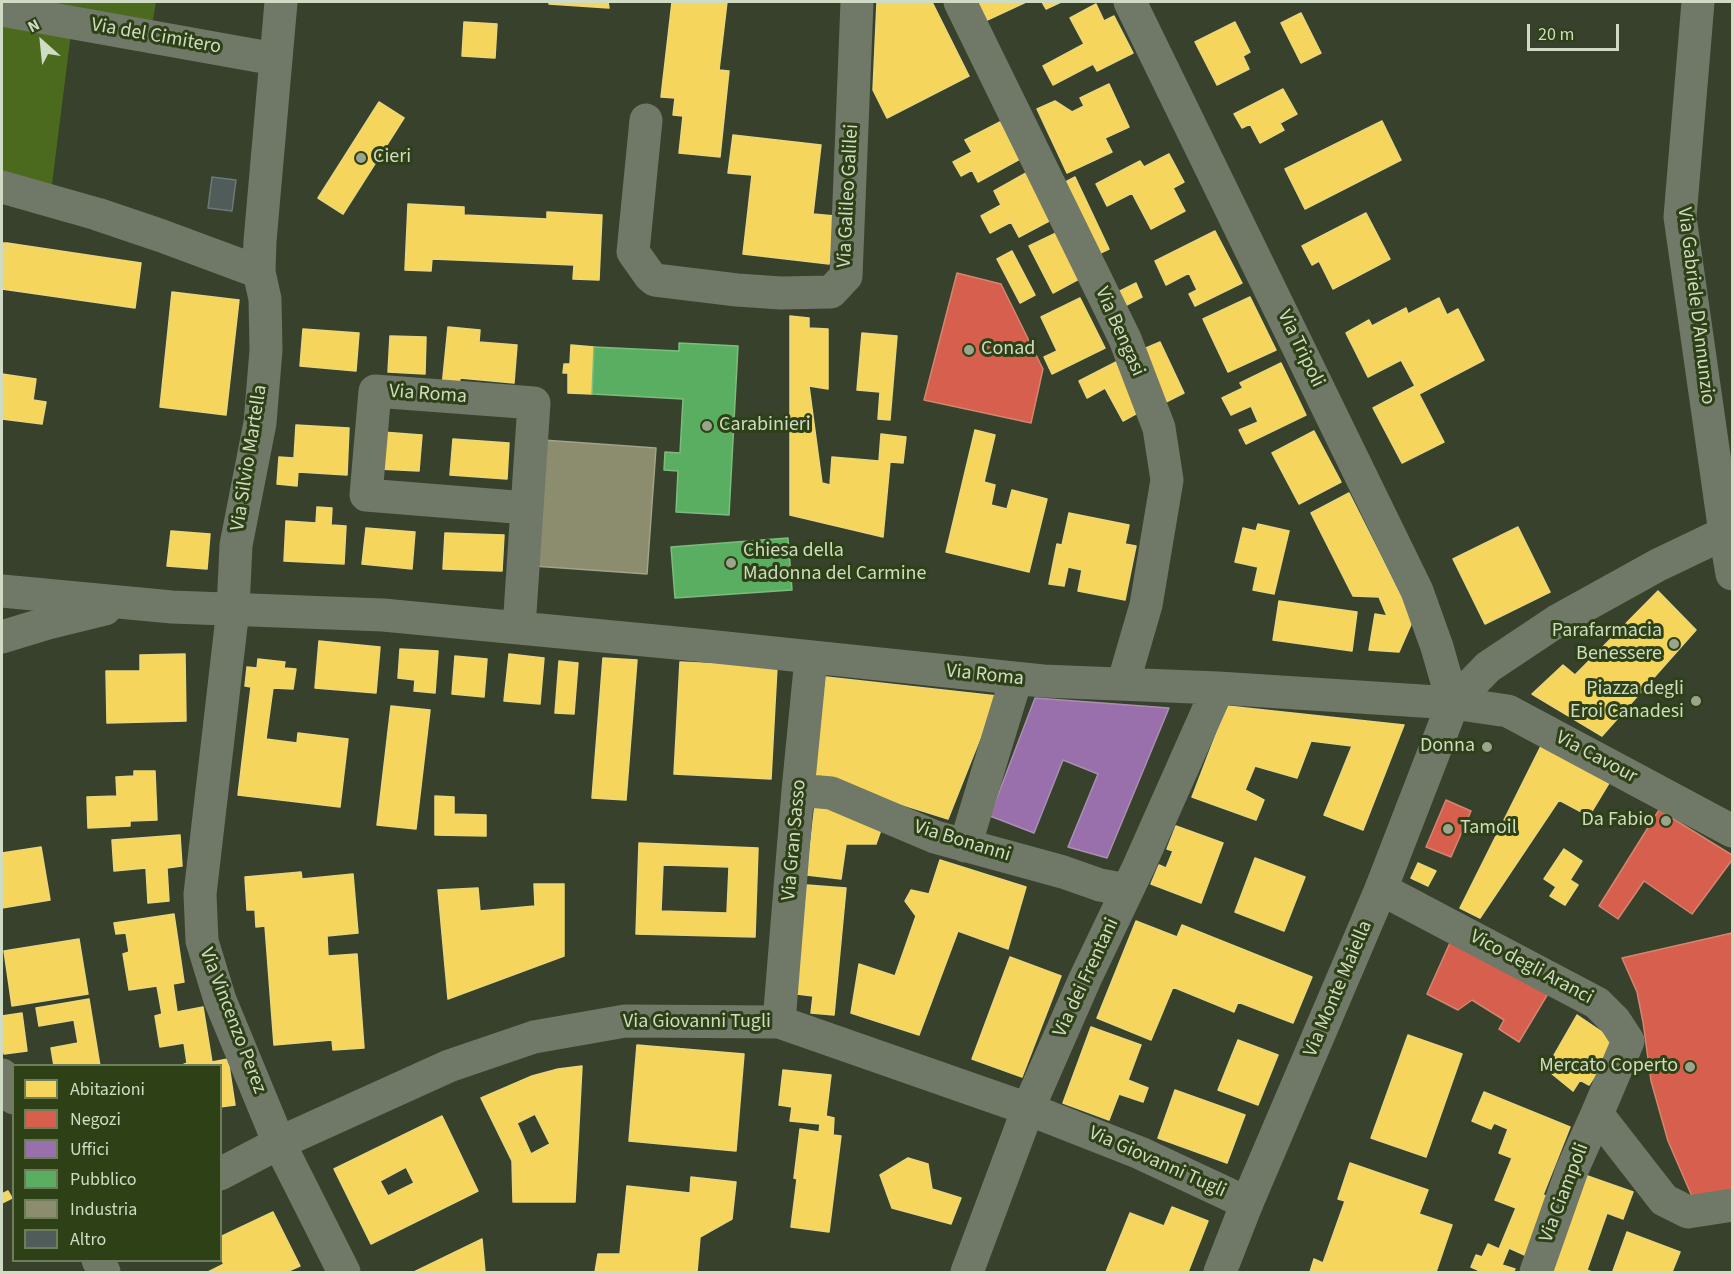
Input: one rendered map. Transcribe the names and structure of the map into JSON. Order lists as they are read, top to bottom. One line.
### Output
{"streets":{"street":["Via del Cimitero","Via Galileo Galilei","Via Gabriele D'Annunzio","Via Bengasi","Via Tripoli","Via Roma","Via Silvio Martella","Via Cavour","Via Gran Sasso","Via Bonanni","Vico degli Aranci","Via dei Frentani","Via Monte Maiella","Via Vincenzo Perez","Via Giovanni Tugli","Via Ciampoli"]},"crossings":[["Via del Cimitero","Via Silvio Martella"],["Via Bengasi","Via Roma"],["Via Tripoli","Via Roma"],["Via Tripoli","Via Cavour"],["Via Tripoli","Via Monte Maiella"],["Via Roma","Via Silvio Martella"],["Via Roma","Via Cavour"],["Via Roma","Via Gran Sasso"],["Via Roma","Via dei Frentani"],["Via Roma","Via Monte Maiella"],["Via Roma","Via Vincenzo Perez"],["Via Silvio Martella","Via Vincenzo Perez"],["Via Cavour","Via Monte Maiella"],["Via Gran Sasso","Via Bonanni"],["Via Gran Sasso","Via Giovanni Tugli"],["Via Bonanni","Via dei Frentani"],["Vico degli Aranci","Via Monte Maiella"],["Vico degli Aranci","Via Ciampoli"],["Via dei Frentani","Via Giovanni Tugli"],["Via Monte Maiella","Via Giovanni Tugli"],["Via Vincenzo Perez","Via Giovanni Tugli"]],"places":["Cieri","Conad","Carabinieri","Chiesa della Madonna del Carmine","Parafarmacia Benessere","Piazza degli Eroi Canadesi","Donna","Da Fabio","Tamoil","Mercato Coperto"],"legend":["Abitazioni","Negozi","Uffici","Pubblico","Industria","Altro"],"scale_bar":"20 m","north":"top left"}
